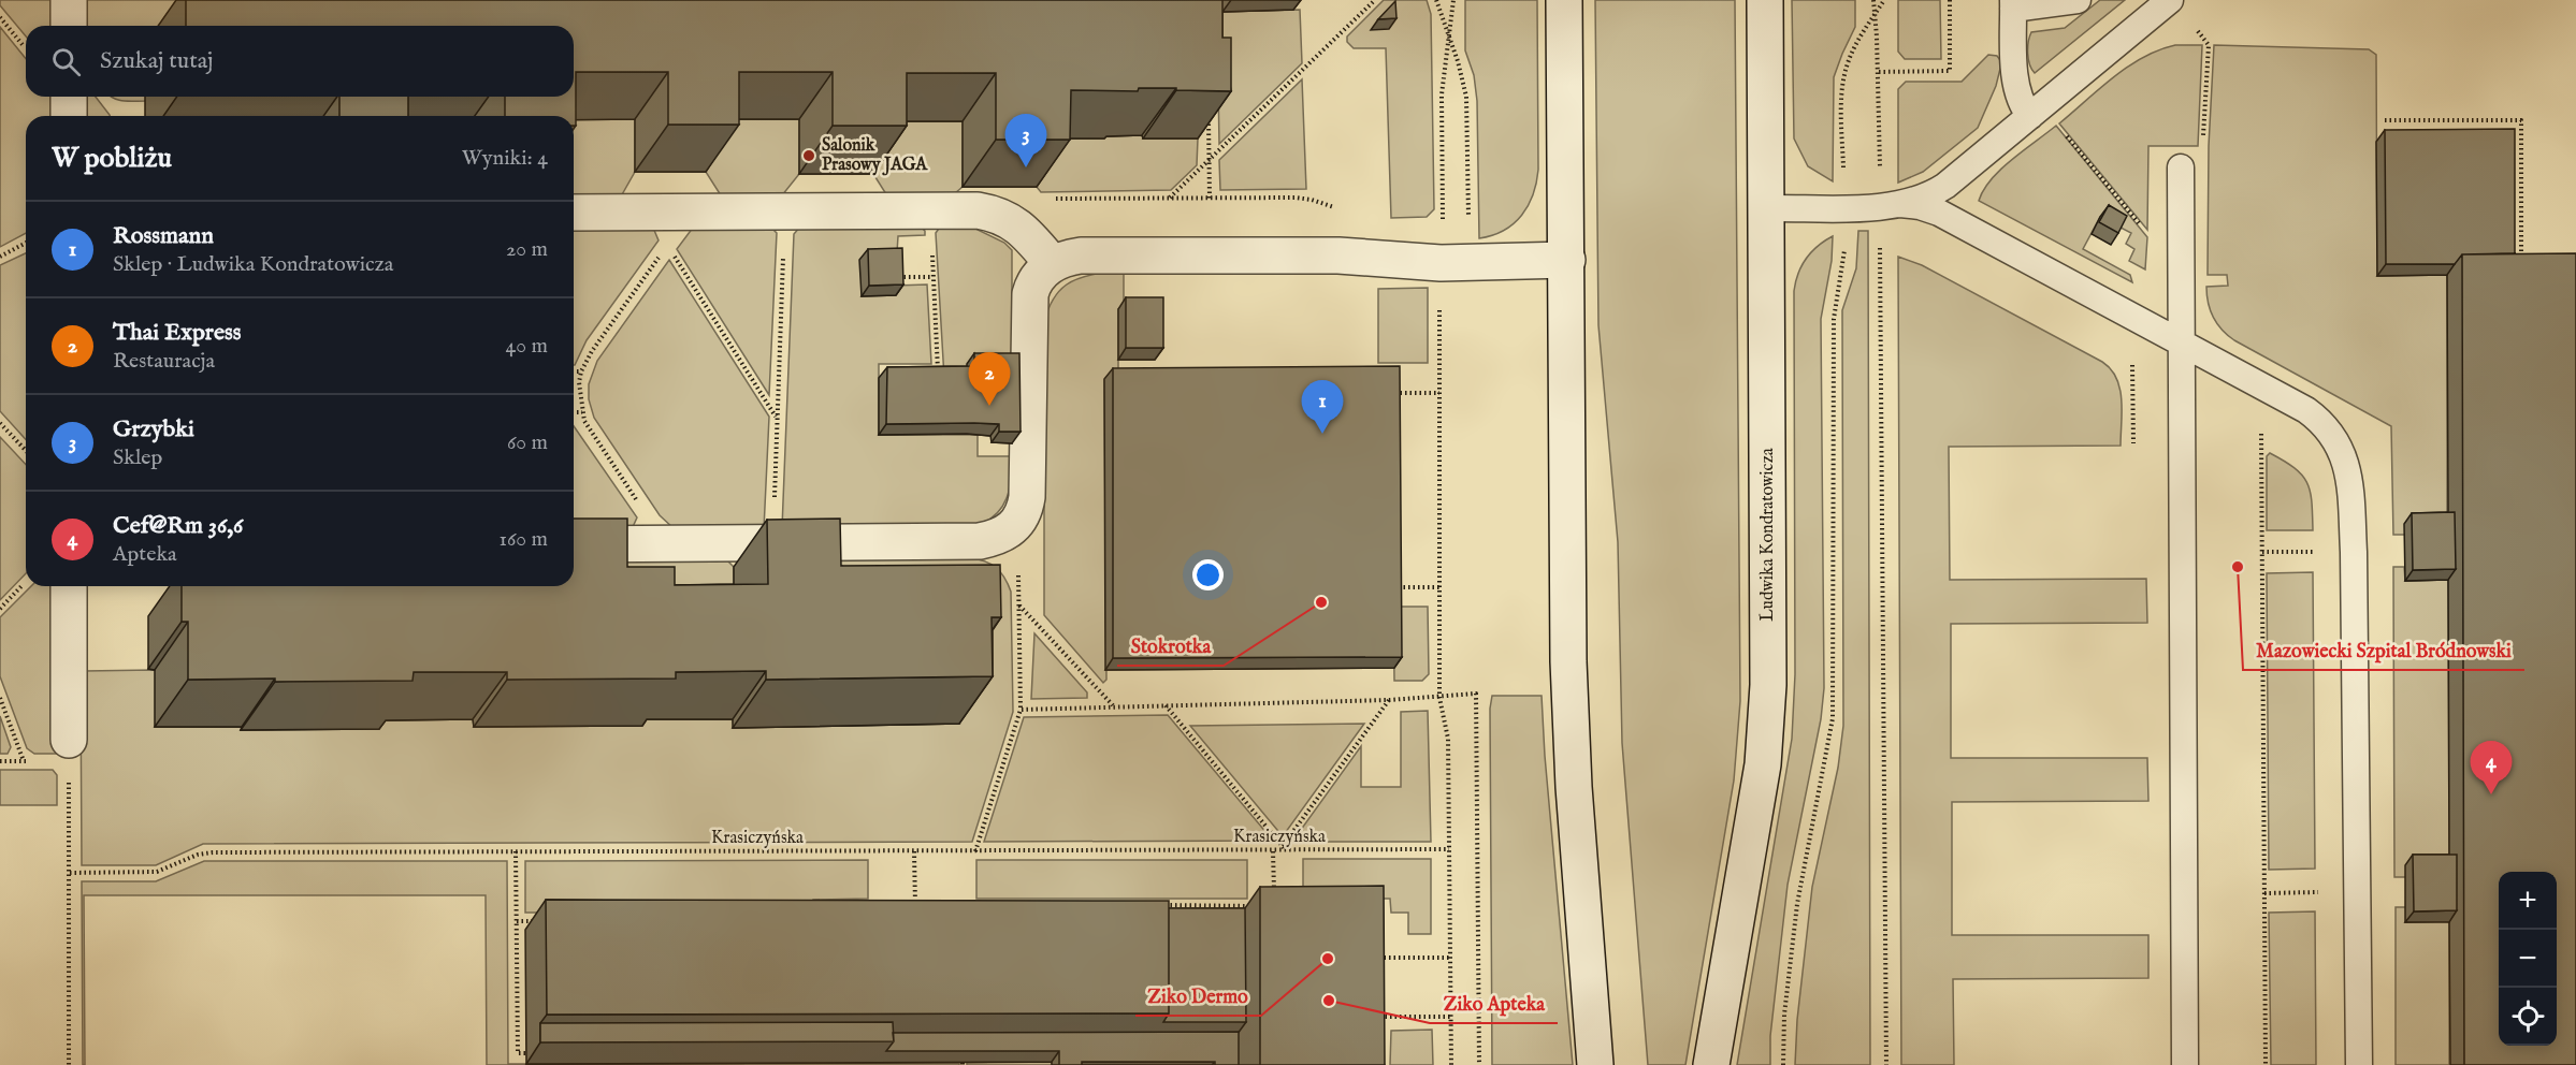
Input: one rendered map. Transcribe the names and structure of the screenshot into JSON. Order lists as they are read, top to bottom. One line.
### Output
{"streets":{"main road":["Ludwika Kondratowicza"],"path":["Krasiczyńska"]},"places":["Salonik Prasowy JAGA","Mazowiecki Szpital Bródnowski","Stokrotka","Ziko Dermo","Ziko Apteka"],"page":{"search":"Szukaj tutaj","pins":["3","2","1","4"],"heading":["W pobliżu","Wyniki: 4"],"list":[{"mark":"1","name":"Rossmann","note":"Sklep · Ludwika Kondratowicza","value":"20 m"},{"mark":"2","name":"Thai Express","note":"Restauracja","value":"40 m"},{"mark":"3","name":"Grzybki","note":"Sklep","value":"60 m"},{"mark":"4","name":"Cef@Rm 36,6","note":"Apteka","value":"160 m"}],"map_buttons":["+","−"]}}
